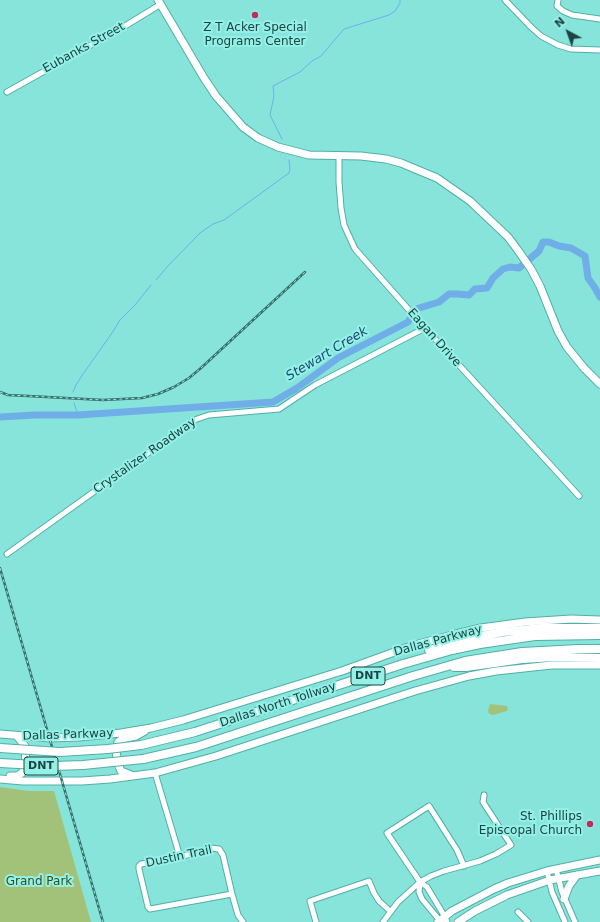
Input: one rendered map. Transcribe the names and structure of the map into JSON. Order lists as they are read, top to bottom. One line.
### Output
{"streets":{"highway":["DNT","Dallas North Tollway"],"main road":["Dallas Parkway"],"street":["Eubanks Street","Eagan Drive","Crystalizer Roadway","Dustin Trail"]},"crossings":[["Eagan Drive","Crystalizer Roadway"]],"water":["Stewart Creek"],"parks":["Grand Park"],"places":["Z T Acker Special Programs Center","St. Phillips Episcopal Church"],"north":"top left"}
